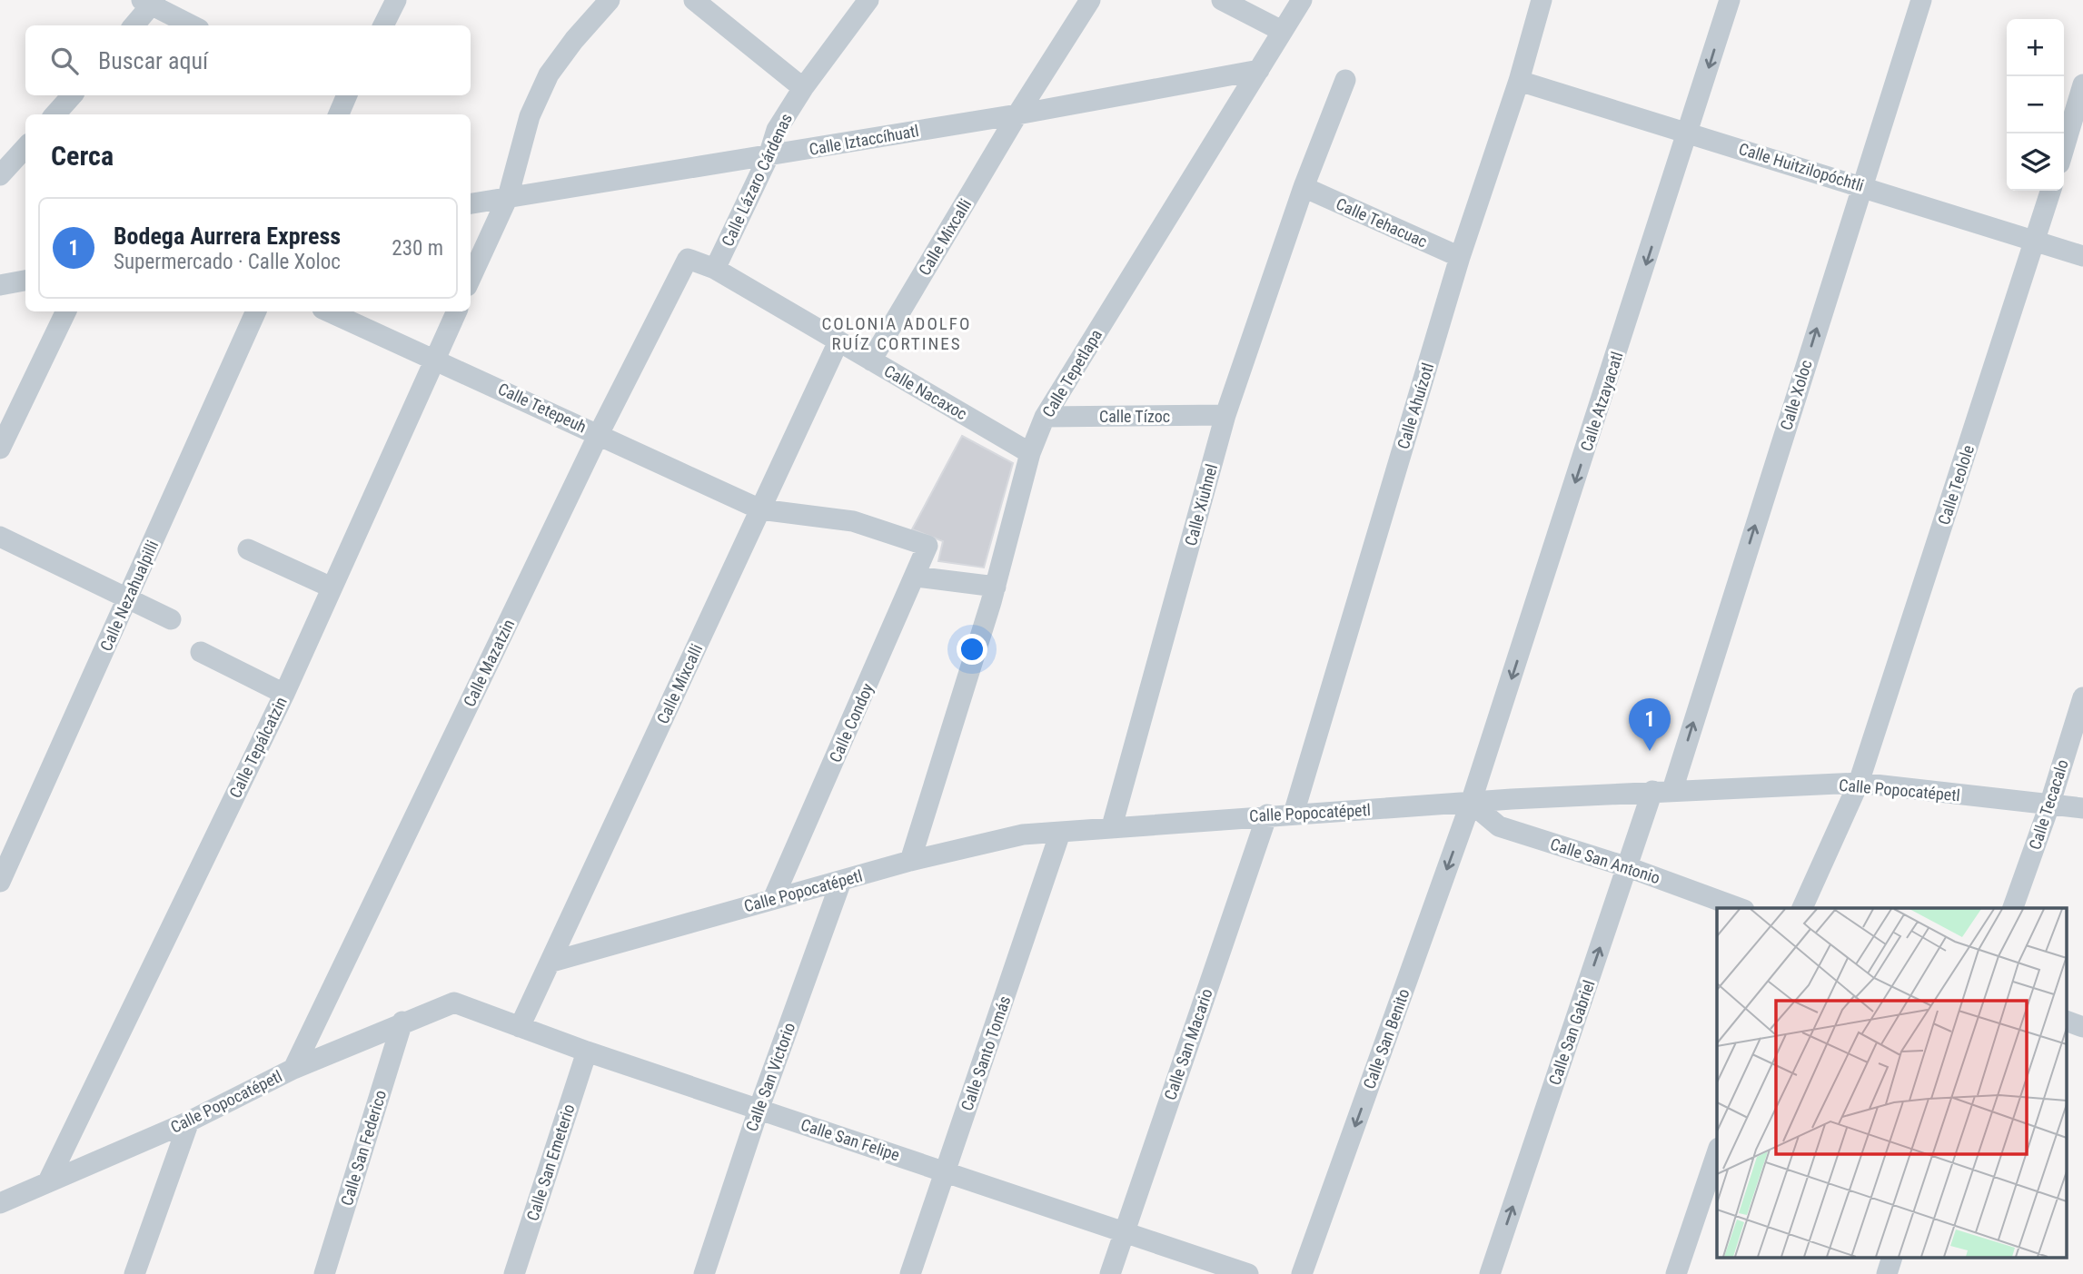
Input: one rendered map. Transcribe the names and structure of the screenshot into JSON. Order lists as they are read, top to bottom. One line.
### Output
{"streets":{"street":["Calle Iztaccíhuatl","Calle Huitzilopóchtli","Calle Lázaro Cárdenas","Calle Tehacuac","Calle Mixcalli","Calle Tepetlapa","Calle Nacaxoc","Calle Xoloc","Calle Atzayacatl","Calle Ahuízotl","Calle Tetepeuh","Calle Tízoc","Calle Teolole","Calle Xiuhnel","Calle Nezahualpilli","Calle Mazatzin","Calle Condoy","Calle Tepálcatzin","Calle Popocatépetl","Calle Tecacalo","Calle San Antonio","Calle San Gabriel","Calle San Benito","Calle San Macario","Calle Santo Tomás","Calle San Victorio","Calle San Felipe","Calle San Federico","Calle San Emeterio"]},"crossings":[["Calle Iztaccíhuatl","Calle Lázaro Cárdenas"],["Calle Iztaccíhuatl","Calle Mixcalli"],["Calle Iztaccíhuatl","Calle Tepetlapa"],["Calle Huitzilopóchtli","Calle Xoloc"],["Calle Huitzilopóchtli","Calle Atzayacatl"],["Calle Huitzilopóchtli","Calle Ahuízotl"],["Calle Huitzilopóchtli","Calle Teolole"],["Calle Lázaro Cárdenas","Calle Nacaxoc"],["Calle Tehacuac","Calle Ahuízotl"],["Calle Tehacuac","Calle Xiuhnel"],["Calle Mixcalli","Calle Nacaxoc"],["Calle Mixcalli","Calle Tetepeuh"],["Calle Mixcalli","Calle Popocatépetl"],["Calle Mixcalli","Calle San Felipe"],["Calle Tepetlapa","Calle Nacaxoc"],["Calle Tepetlapa","Calle Tízoc"],["Calle Tepetlapa","Calle Popocatépetl"],["Calle Nacaxoc","Calle Mazatzin"],["Calle Xoloc","Calle Popocatépetl"],["Calle Xoloc","Calle San Gabriel"],["Calle Atzayacatl","Calle Popocatépetl"],["Calle Atzayacatl","Calle San Antonio"],["Calle Atzayacatl","Calle San Benito"],["Calle Ahuízotl","Calle Popocatépetl"],["Calle Tetepeuh","Calle Mazatzin"],["Calle Tetepeuh","Calle Condoy"],["Calle Tetepeuh","Calle Tepálcatzin"],["Calle Tízoc","Calle Xiuhnel"],["Calle Teolole","Calle Popocatépetl"],["Calle Xiuhnel","Calle Popocatépetl"],["Calle Mazatzin","Calle Popocatépetl"],["Calle Condoy","Calle Popocatépetl"],["Calle Tepálcatzin","Calle Popocatépetl"],["Calle Popocatépetl","Calle Tecacalo"],["Calle Popocatépetl","Calle San Antonio"],["Calle Popocatépetl","Calle San Gabriel"],["Calle Popocatépetl","Calle San Benito"],["Calle Popocatépetl","Calle San Macario"],["Calle Popocatépetl","Calle Santo Tomás"],["Calle Popocatépetl","Calle San Victorio"],["Calle Popocatépetl","Calle San Felipe"],["Calle Popocatépetl","Calle San Federico"],["Calle San Antonio","Calle San Gabriel"],["Calle San Antonio","Calle San Benito"],["Calle San Macario","Calle San Felipe"],["Calle Santo Tomás","Calle San Felipe"],["Calle San Victorio","Calle San Felipe"],["Calle San Felipe","Calle San Emeterio"]],"one_way":["Calle Xoloc","Calle Atzayacatl","Calle San Gabriel","Calle San Benito"],"districts":["COLONIA ADOLFO RUÍZ CORTINES"],"page":{"map_buttons":["+","−"],"search":"Buscar aquí","heading":"Cerca","list":[{"mark":"1","name":"Bodega Aurrera Express","note":"Supermercado · Calle Xoloc","value":"230 m"}],"pins":"1"}}
